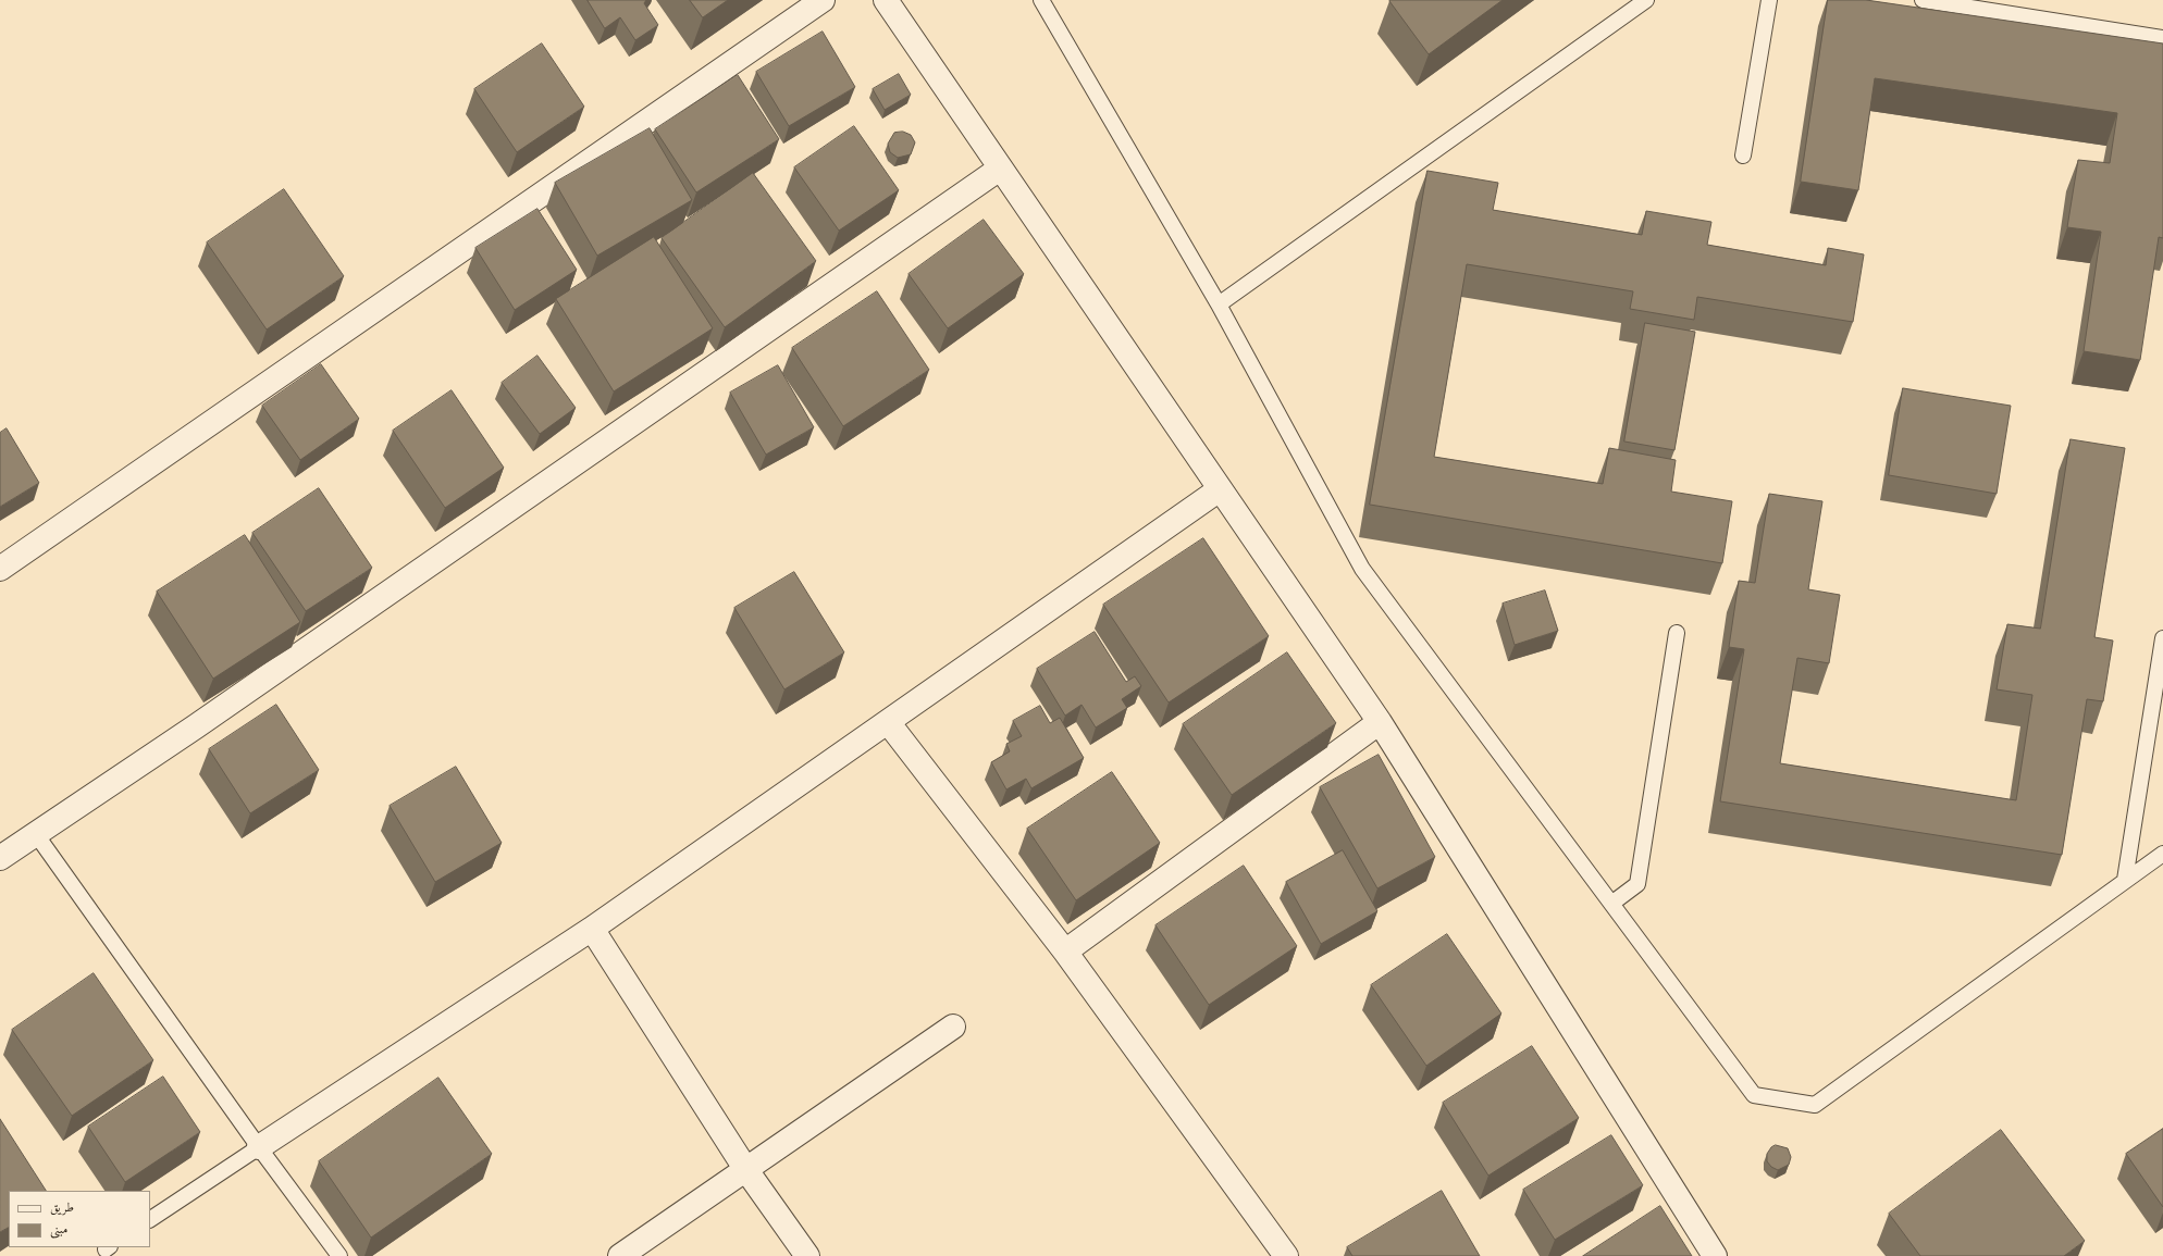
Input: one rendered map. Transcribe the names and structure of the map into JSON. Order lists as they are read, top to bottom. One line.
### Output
{"legend":["طريق","مبنى"]}
